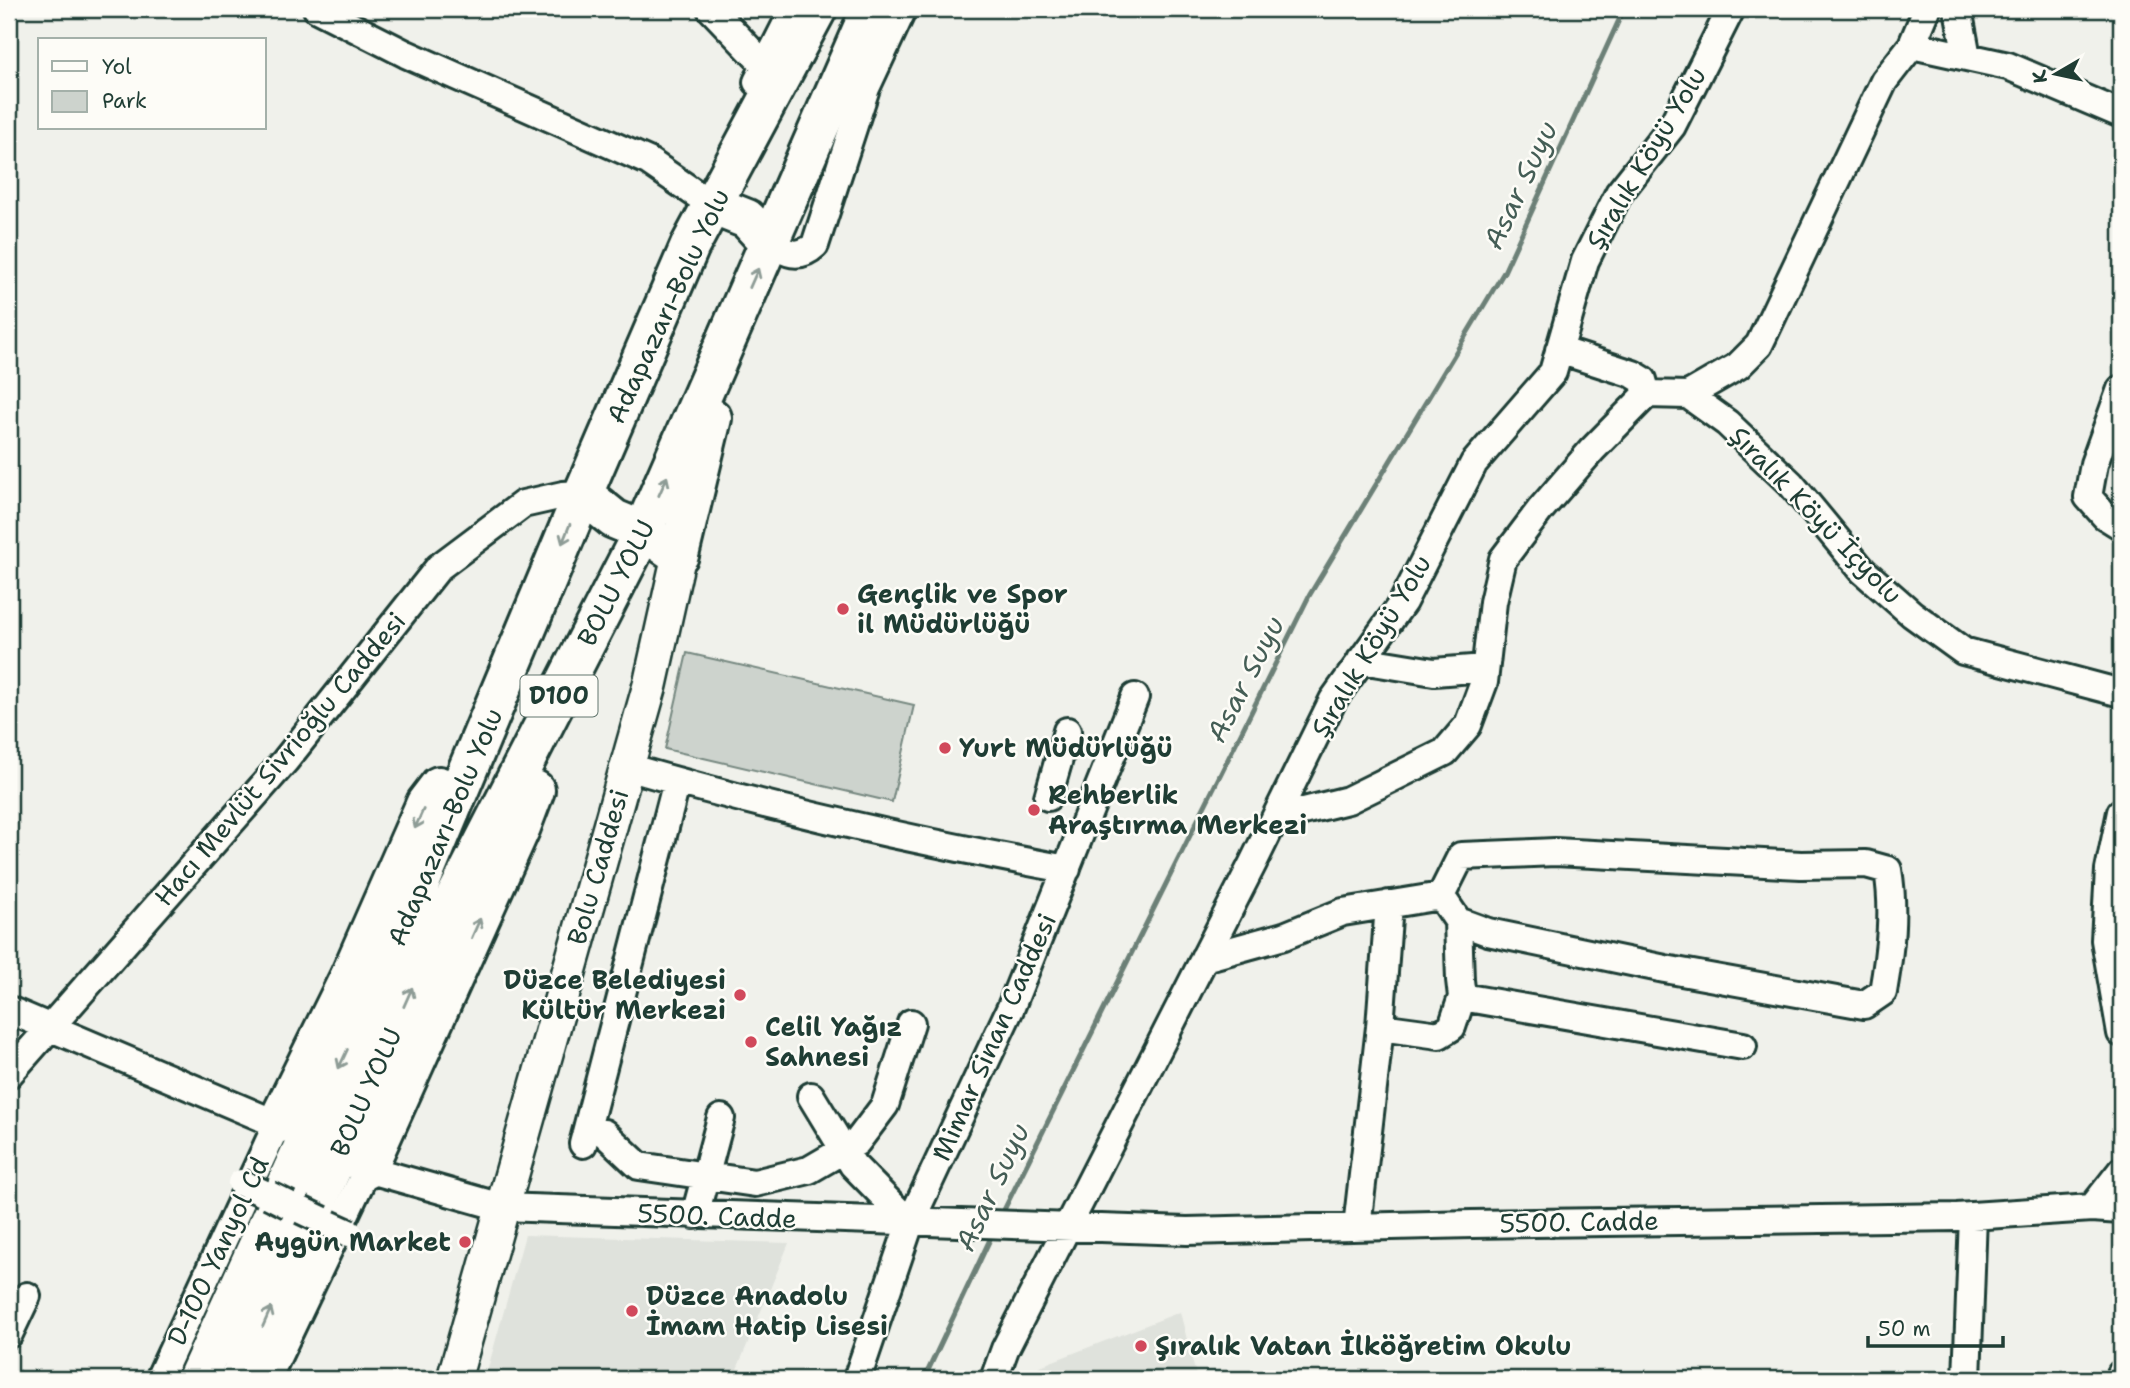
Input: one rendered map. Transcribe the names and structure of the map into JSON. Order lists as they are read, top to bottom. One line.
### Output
{"streets":{"highway":["Adapazarı-Bolu Yolu","BOLU YOLU","D100"],"main road":["Bolu Caddesi"],"street":["Şıralık Köyü Yolu","Şıralık Köyü İçyolu","Hacı Mevlüt Sivrioğlu Caddesi","Mimar Sinan Caddesi","5500. Cadde","D-100 Yanyol Cd"]},"crossings":[["Şıralık Köyü Yolu","5500. Cadde"],["Adapazarı-Bolu Yolu","Hacı Mevlüt Sivrioğlu Caddesi"],["Bolu Caddesi","5500. Cadde"],["Mimar Sinan Caddesi","5500. Cadde"]],"water":["Asar Suyu"],"places":["Gençlik ve Spor il Müdürlüğü","Yurt Müdürlüğü","Rehberlik Araştırma Merkezi","Düzce Belediyesi Kültür Merkezi","Celil Yağız Sahnesi","Aygün Market","Düzce Anadolu İmam Hatip Lisesi","Şıralık Vatan İlköğretim Okulu"],"legend":["Yol","Park"],"scale_bar":"50 m","north":"left"}
